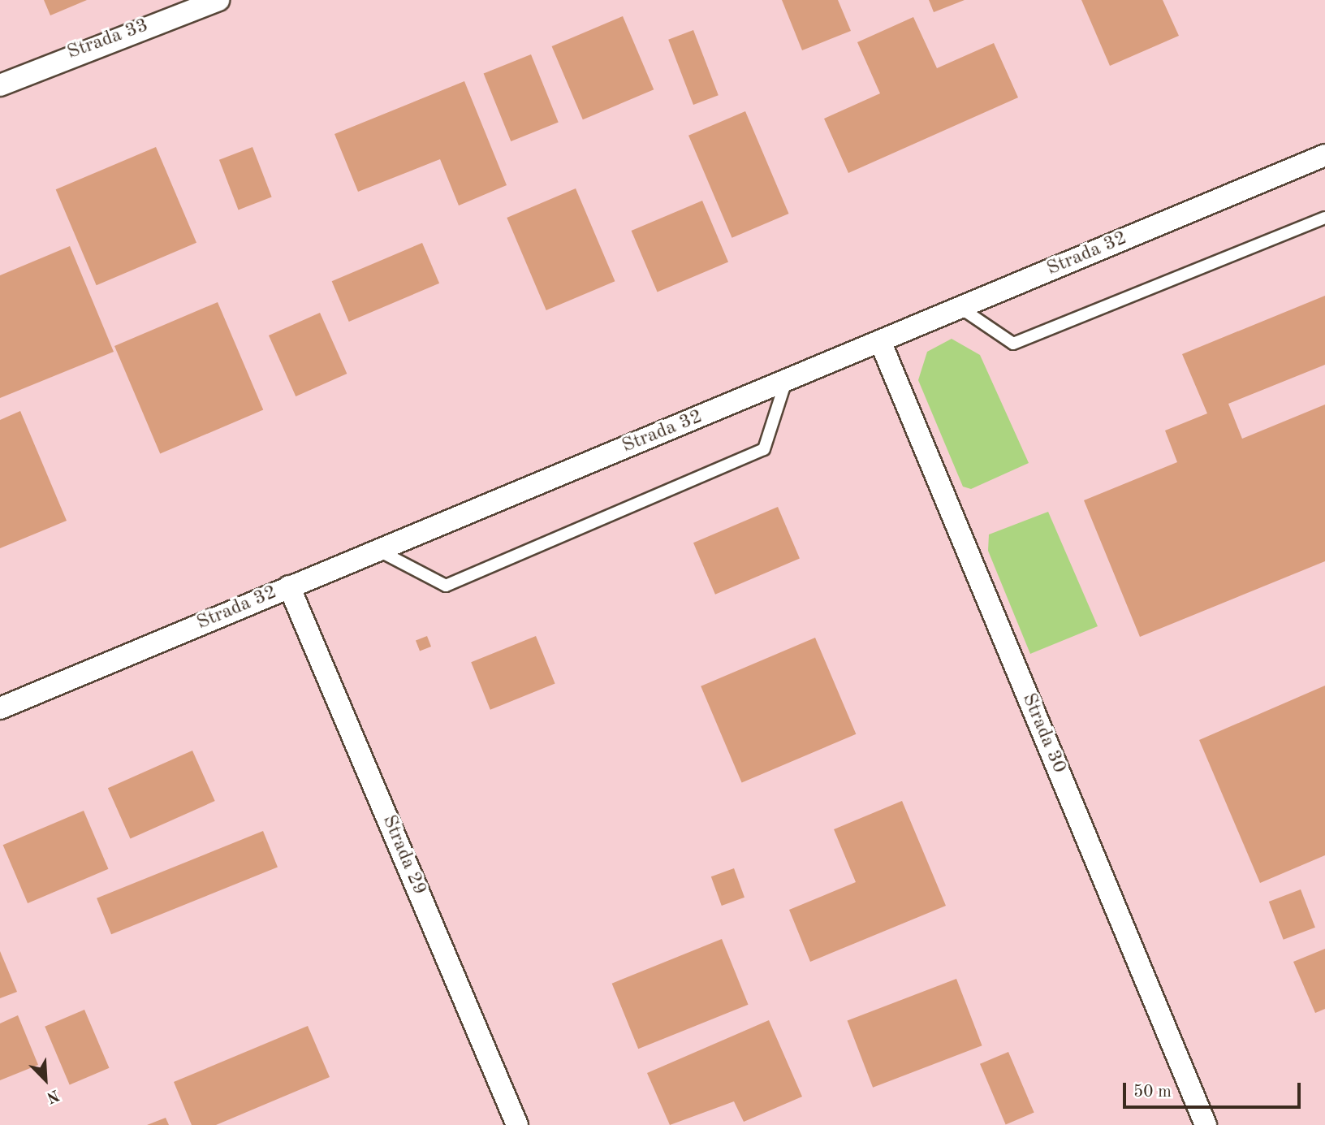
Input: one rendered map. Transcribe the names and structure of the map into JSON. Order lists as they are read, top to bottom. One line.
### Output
{"streets":{"street":["Strada 33","Strada 32","Strada 30","Strada 29"]},"crossings":[["Strada 32","Strada 30"],["Strada 32","Strada 29"]],"scale_bar":"50 m","north":"bottom right"}
